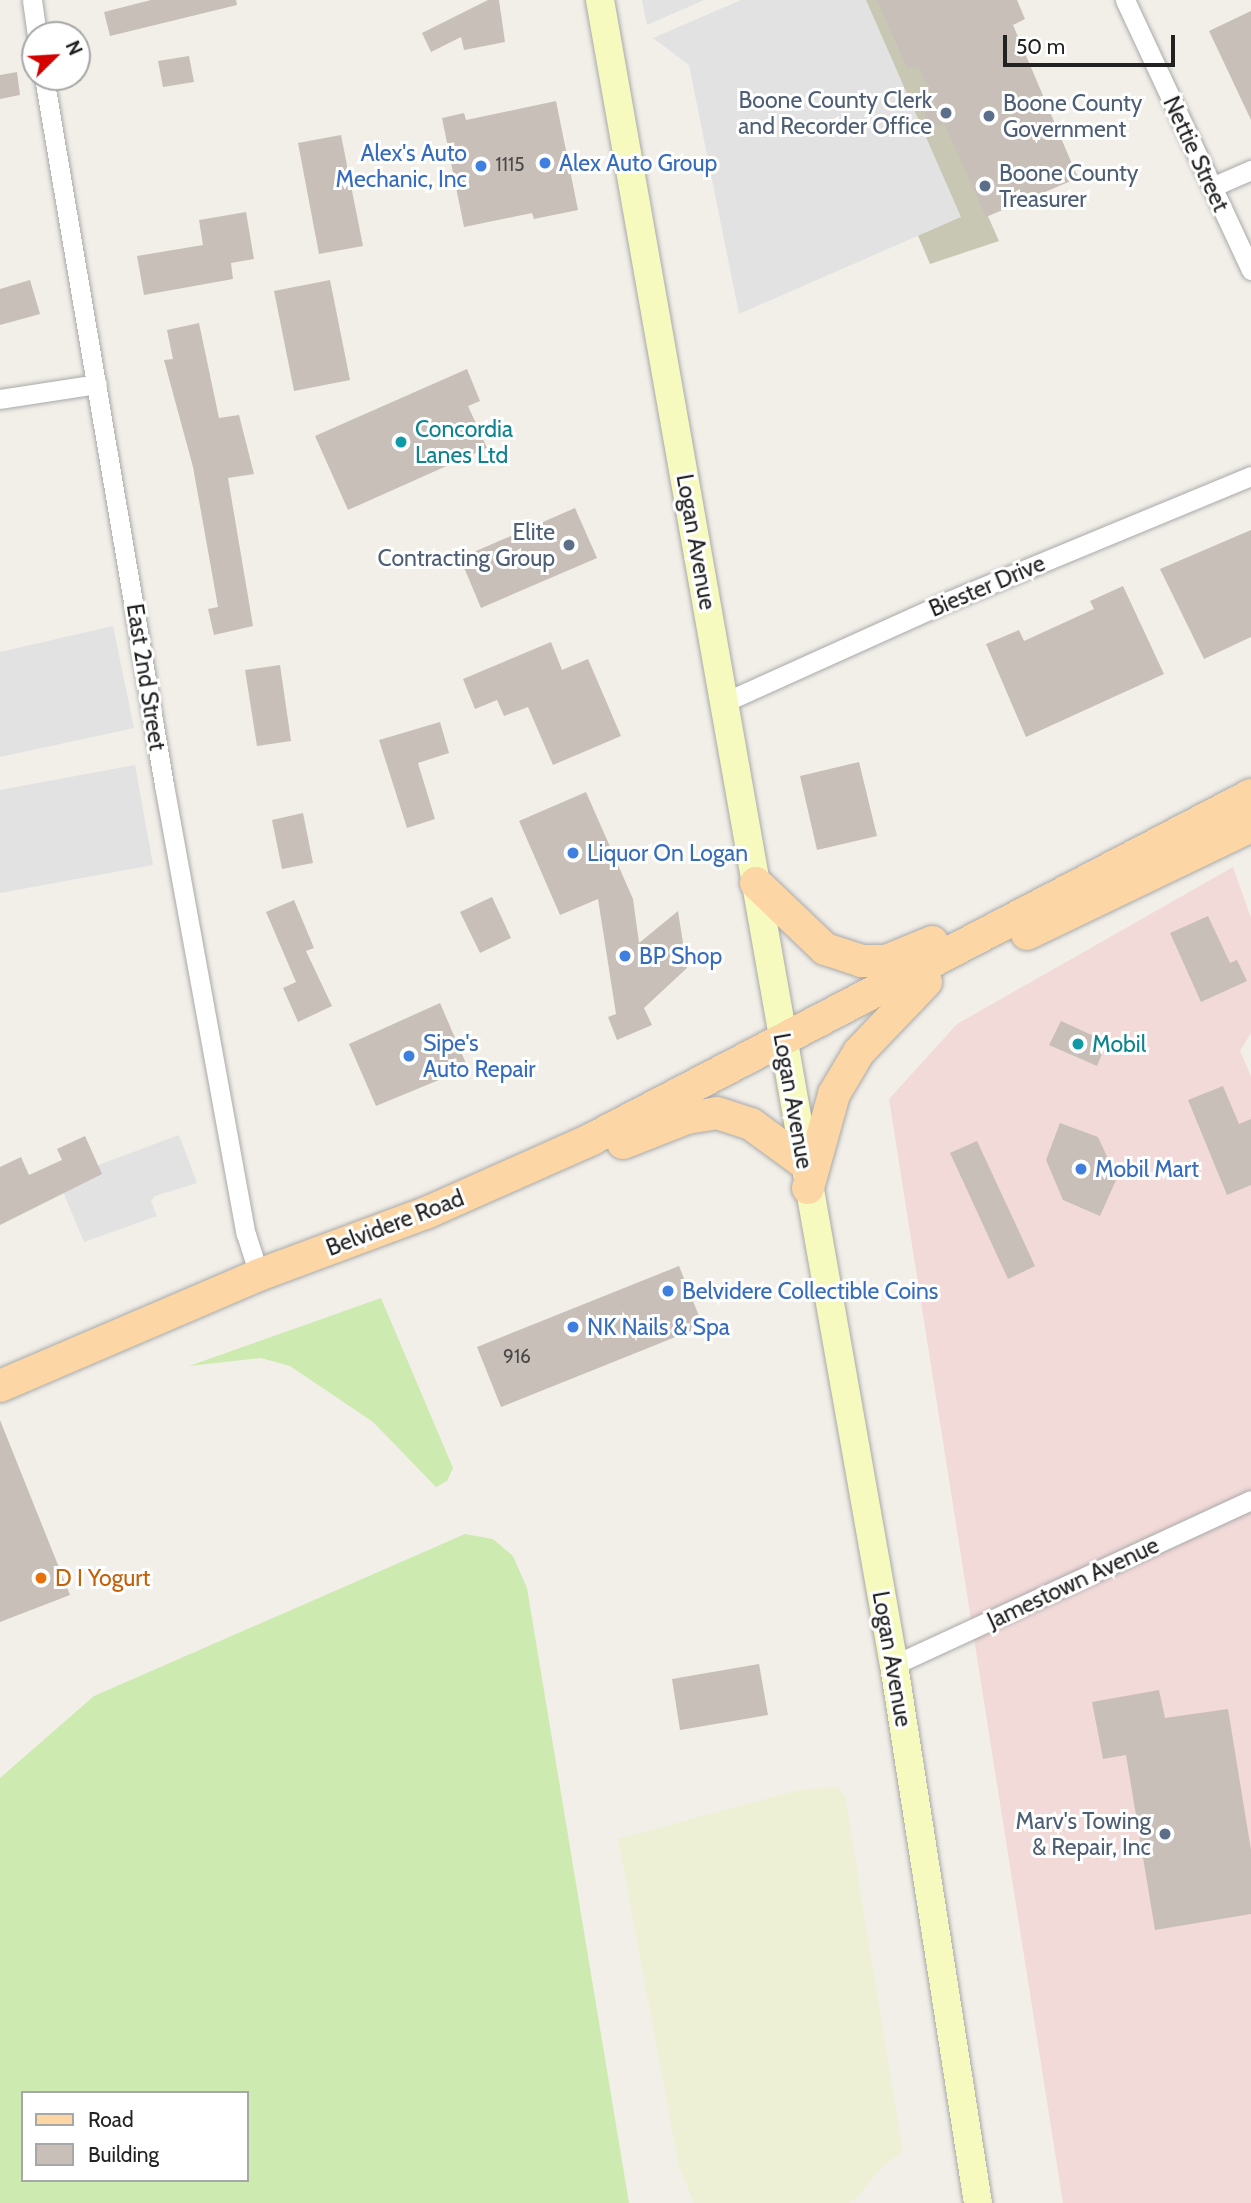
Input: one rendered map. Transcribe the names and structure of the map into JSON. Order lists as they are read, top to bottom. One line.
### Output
{"streets":{"main road":["Logan Avenue","Belvidere Road"],"street":["Nettie Street","Biester Drive","East 2nd Street","Jamestown Avenue"]},"crossings":[["Logan Avenue","Biester Drive"],["Logan Avenue","Belvidere Road"],["Logan Avenue","Jamestown Avenue"],["East 2nd Street","Belvidere Road"]],"places":["Boone County Clerk and Recorder Office","Boone County Government","Alex Auto Group","Alex's Auto Mechanic, Inc","Boone County Treasurer","Concordia Lanes Ltd","Elite Contracting Group","Liquor On Logan","BP Shop","Mobil","Sipe's Auto Repair","Mobil Mart","Belvidere Collectible Coins","NK Nails & Spa","D I Yogurt","Marv's Towing & Repair, Inc"],"house_numbers":["1115","916"],"legend":["Road","Building"],"scale_bar":"50 m","north":"top right"}
